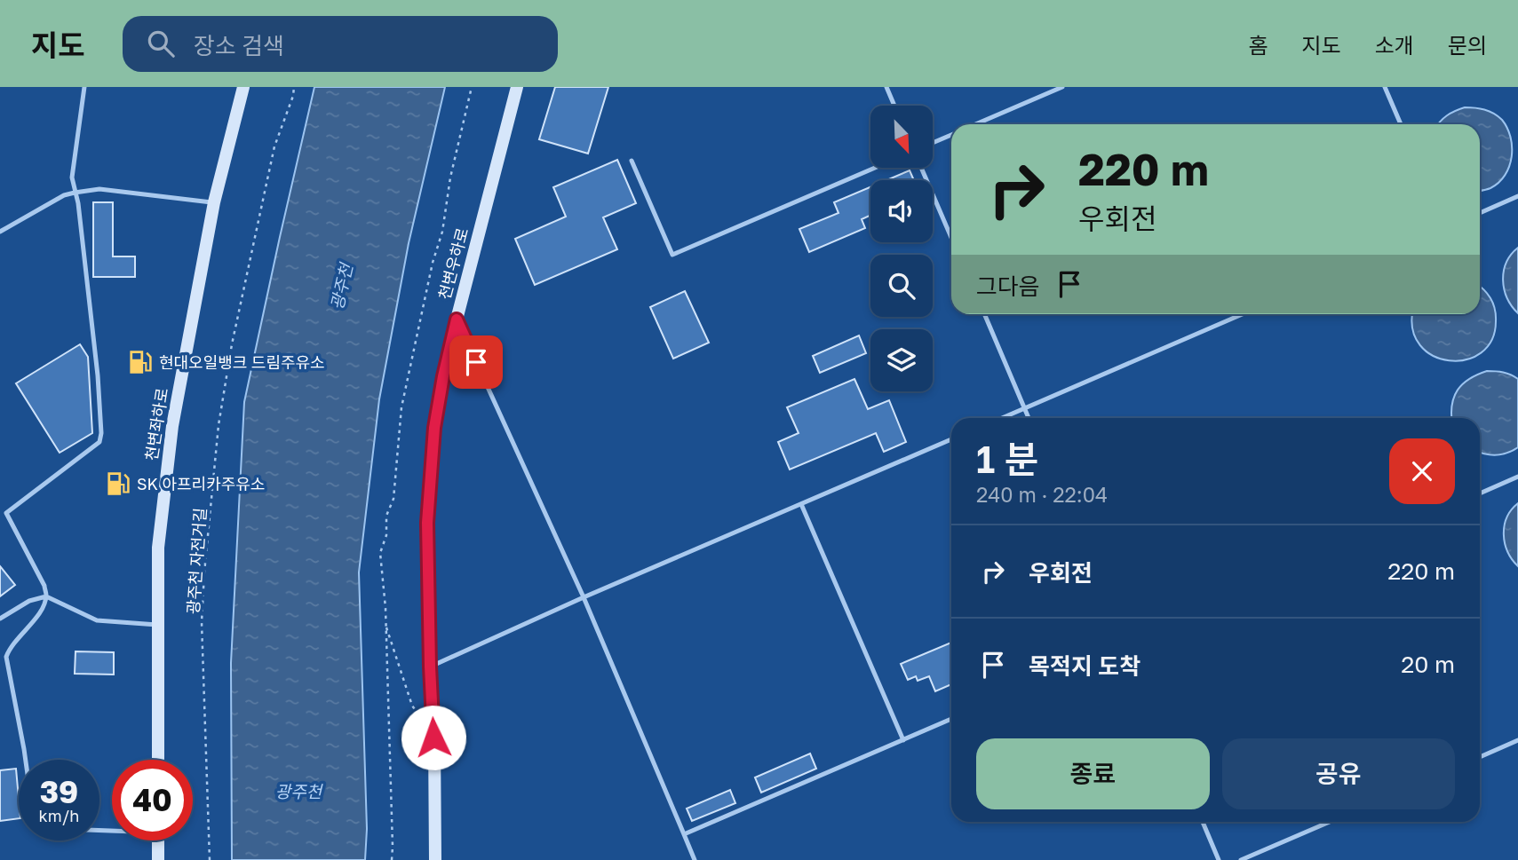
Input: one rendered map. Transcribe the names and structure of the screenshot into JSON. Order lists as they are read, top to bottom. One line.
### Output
{"streets":{"street":["천변우하로","천변좌하로"],"path":["광주천 자전거길"]},"water":["광주천"],"places":{"fuel station":["현대오일뱅크 드림주유소","SK 아프리카주유소"]},"north":"bottom right","page":{"header":"지도","search":"장소 검색","nav":["홈","지도","소개","문의"],"turn":["220 m","우회전"],"then":"그다음","heading":["1 분","240 m · 22:04"],"list":[{"name":"우회전","value":"220 m"},{"name":"목적지 도착","value":"20 m"}],"buttons":["종료","공유"],"speed":"39 km/h","limit":"40"}}
